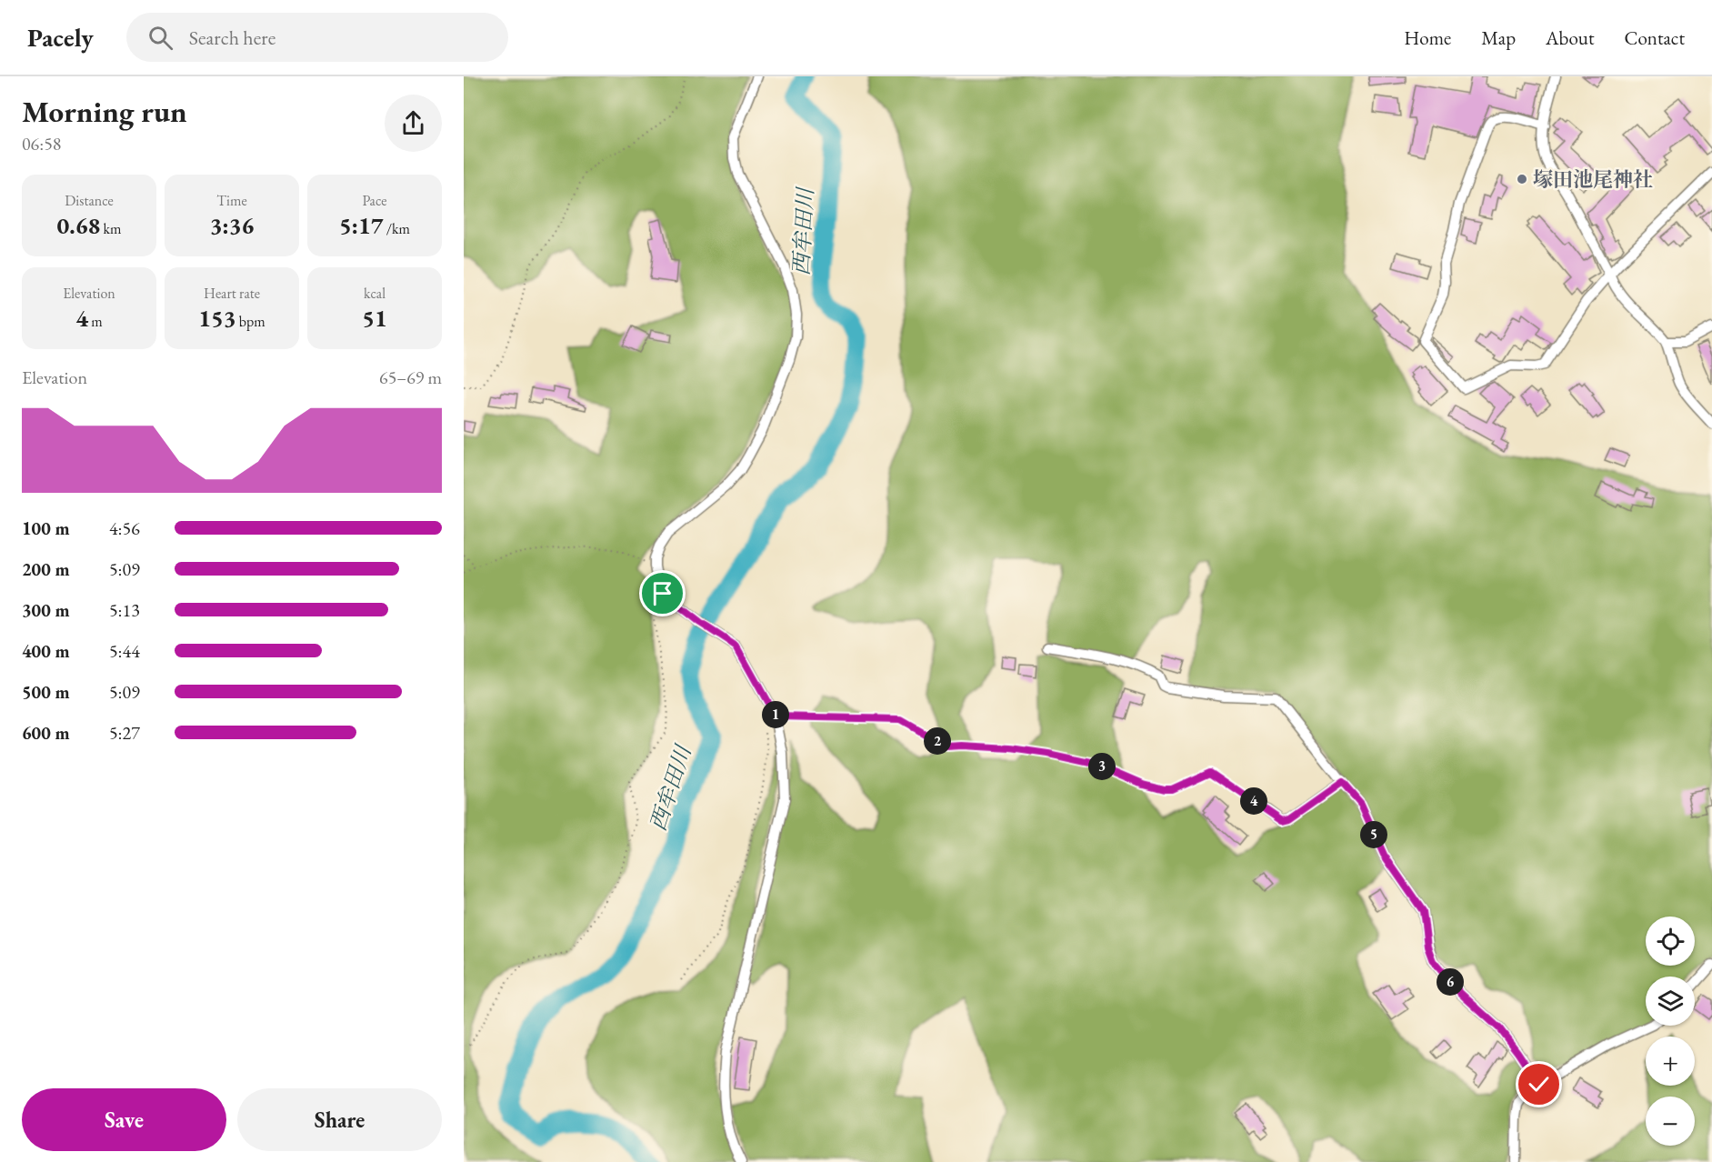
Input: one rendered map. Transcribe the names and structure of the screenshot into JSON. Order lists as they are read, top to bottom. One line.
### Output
{"water":["西牟田川"],"places":["塚田池尾神社"],"page":{"header":"Pacely","search":"Search here","nav":["Home","Map","About","Contact"],"heading":["Morning run","06:58"],"stats":[["Distance","0.68 km"],["Time","3:36"],["Pace","5:17 /km"],["Elevation","4 m"],["Heart rate","153 bpm"],["kcal","51"]],"chart":["Elevation","65–69 m"],"list":[{"name":"100 m","note":"4:56"},{"name":"200 m","note":"5:09"},{"name":"300 m","note":"5:13"},{"name":"400 m","note":"5:44"},{"name":"500 m","note":"5:09"},{"name":"600 m","note":"5:27"}],"pins":["1","2","3","4","5","6"],"map_buttons":["+","−"],"buttons":["Save","Share"]}}
